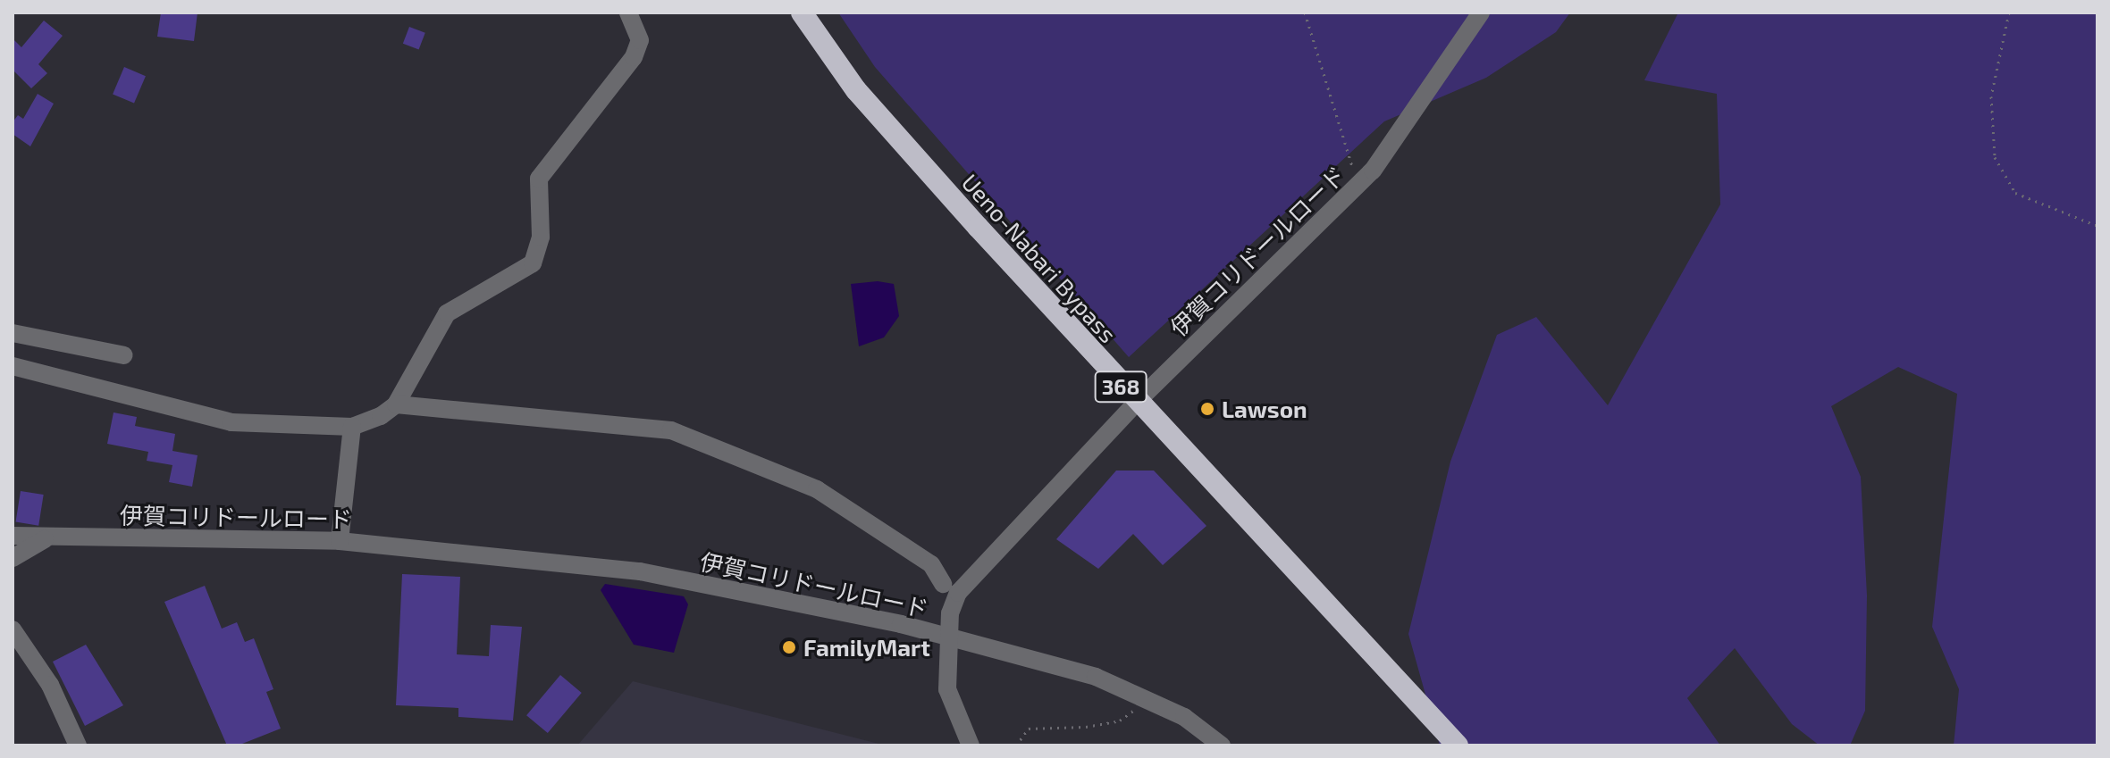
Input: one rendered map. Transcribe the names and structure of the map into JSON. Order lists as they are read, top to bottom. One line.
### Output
{"streets":{"highway":["Ueno-Nabari Bypass","368"],"street":["伊賀コリドールロード"]},"crossings":[["伊賀コリドールロード","Ueno-Nabari Bypass"]],"places":["Lawson","FamilyMart"]}
